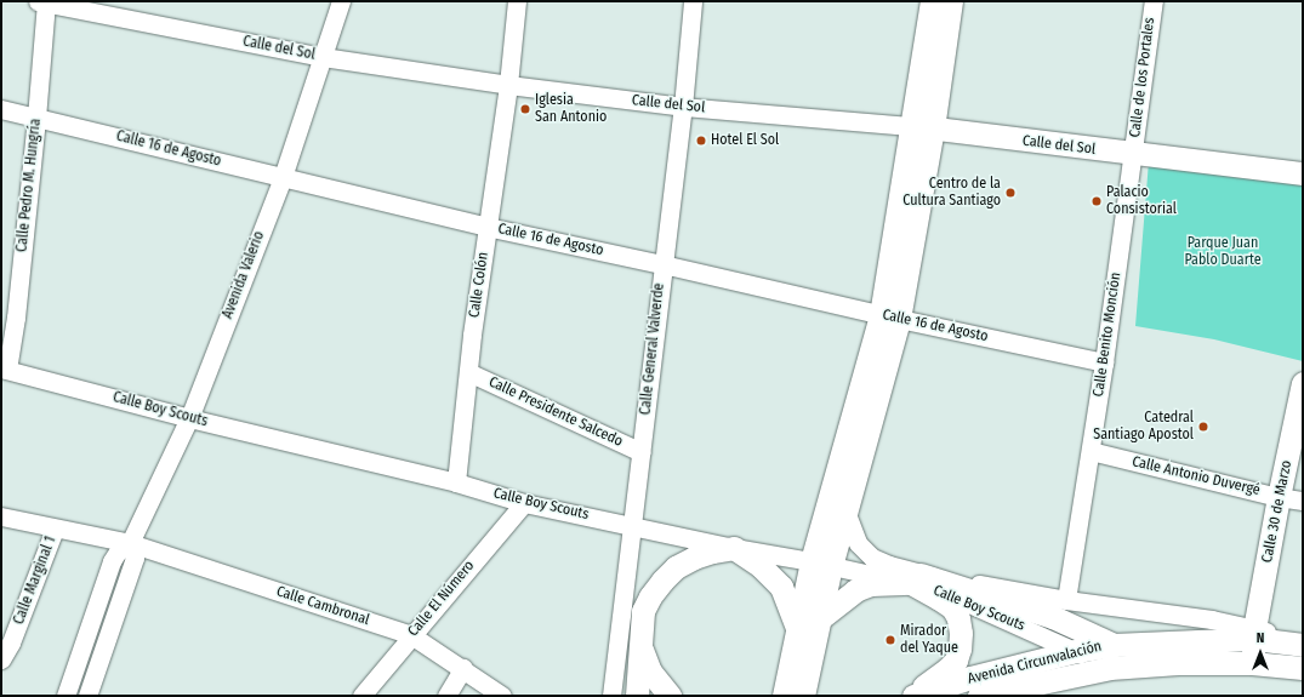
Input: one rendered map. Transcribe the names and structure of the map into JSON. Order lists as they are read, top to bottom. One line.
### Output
{"streets":{"main road":["Calle del Sol","Calle 30 de Marzo","Avenida Circunvalación"],"street":["Calle de los Portales","Calle 16 de Agosto","Calle Pedro M. Hungría","Avenida Valerio","Calle Colón","Calle Benito Monción","Calle General Valverde","Calle Boy Scouts","Calle Presidente Salcedo","Calle Antonio Duvergé","Calle Marginal 1","Calle El Número","Calle Cambronal"]},"crossings":[["Calle del Sol","Calle de los Portales"],["Calle del Sol","Calle Pedro M. Hungría"],["Calle del Sol","Avenida Valerio"],["Calle del Sol","Calle Colón"],["Calle del Sol","Calle Benito Monción"],["Calle del Sol","Calle General Valverde"],["Calle de los Portales","Calle Benito Monción"],["Calle 16 de Agosto","Calle Pedro M. Hungría"],["Calle 16 de Agosto","Avenida Valerio"],["Calle 16 de Agosto","Calle Colón"],["Calle 16 de Agosto","Calle Benito Monción"],["Calle 16 de Agosto","Calle General Valverde"],["Calle Pedro M. Hungría","Calle Boy Scouts"],["Avenida Valerio","Calle Boy Scouts"],["Avenida Valerio","Calle Cambronal"],["Calle Colón","Calle Boy Scouts"],["Calle Colón","Calle Presidente Salcedo"],["Calle Benito Monción","Calle Boy Scouts"],["Calle Benito Monción","Calle Antonio Duvergé"],["Calle General Valverde","Calle Boy Scouts"],["Calle General Valverde","Calle Presidente Salcedo"],["Calle Boy Scouts","Calle 30 de Marzo"],["Calle Boy Scouts","Calle El Número"],["Calle Boy Scouts","Avenida Circunvalación"],["Calle Antonio Duvergé","Calle 30 de Marzo"],["Calle 30 de Marzo","Avenida Circunvalación"],["Calle Marginal 1","Calle Cambronal"],["Calle El Número","Calle Cambronal"]],"parks":["Parque Juan Pablo Duarte"],"places":["Iglesia San Antonio","Hotel El Sol","Centro de la Cultura Santiago","Palacio Consistorial","Catedral Santiago Apostol","Mirador del Yaque"],"north":"top"}
